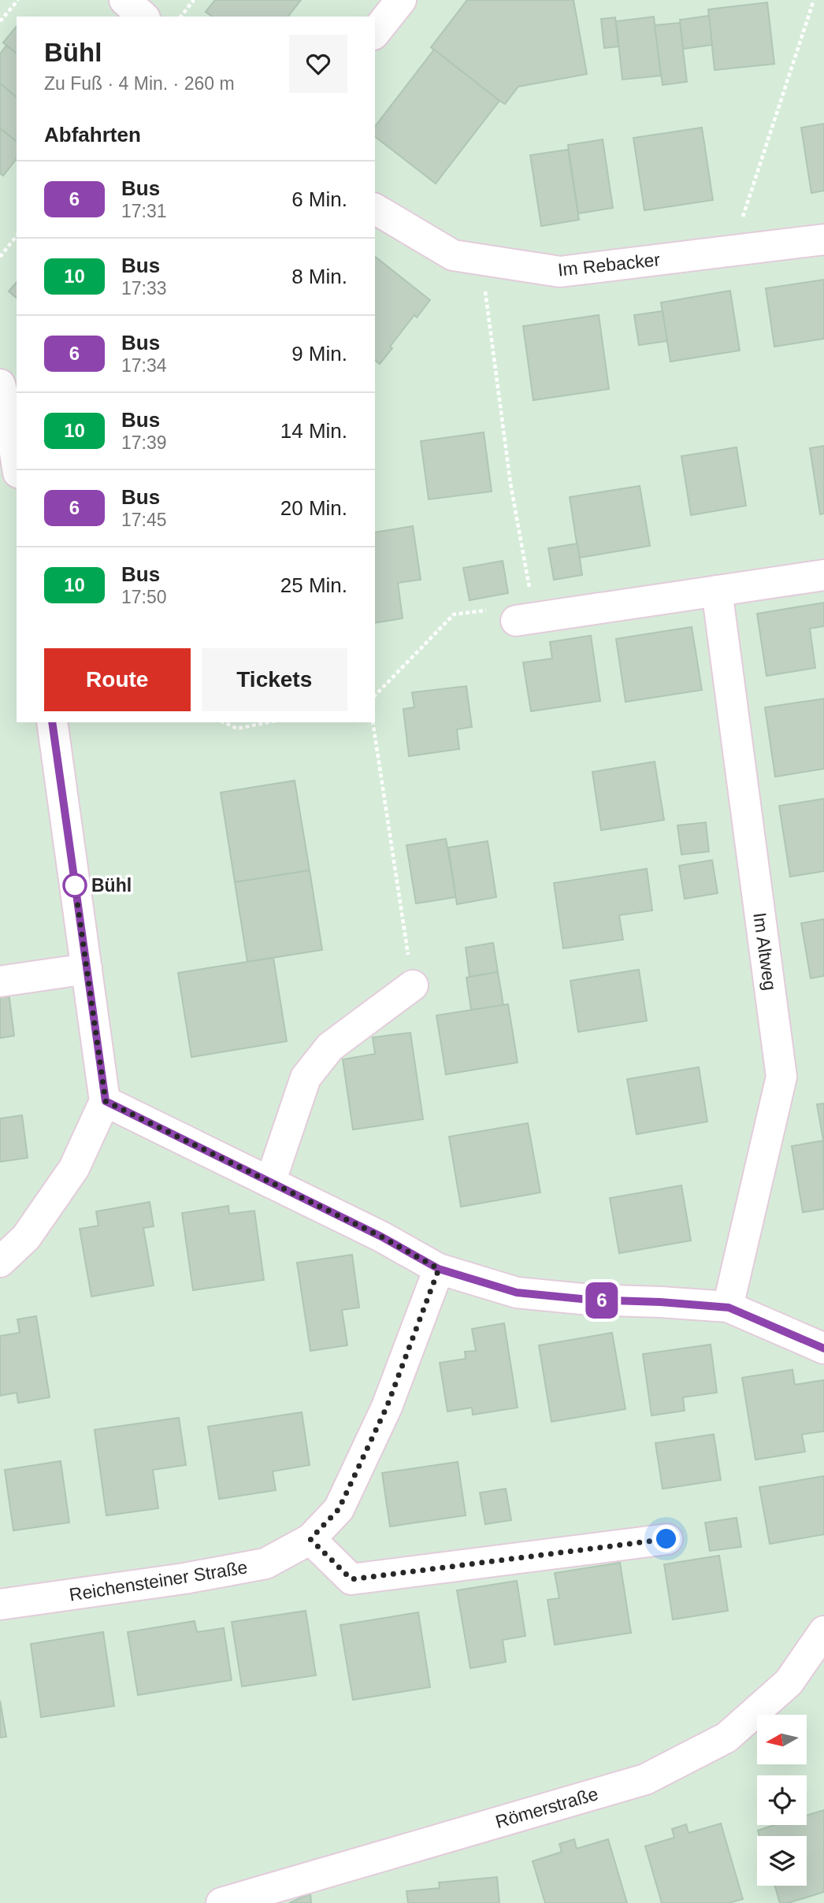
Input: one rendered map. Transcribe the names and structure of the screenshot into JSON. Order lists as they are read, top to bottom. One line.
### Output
{"streets":{"street":["Im Rebacker","Im Altweg","Reichensteiner Straße","Römerstraße"]},"places":["Bühl"],"lines":["bus line 6"],"north":"left","page":{"on_map":"6","heading":[["Bühl","Zu Fuß · 4 Min. · 260 m"],"Abfahrten"],"list":[{"mark":"6","name":"Bus","note":"17:31","value":"6 Min."},{"mark":"10","name":"Bus","note":"17:33","value":"8 Min."},{"mark":"6","name":"Bus","note":"17:34","value":"9 Min."},{"mark":"10","name":"Bus","note":"17:39","value":"14 Min."},{"mark":"6","name":"Bus","note":"17:45","value":"20 Min."},{"mark":"10","name":"Bus","note":"17:50","value":"25 Min."}],"buttons":["Route","Tickets"]}}
